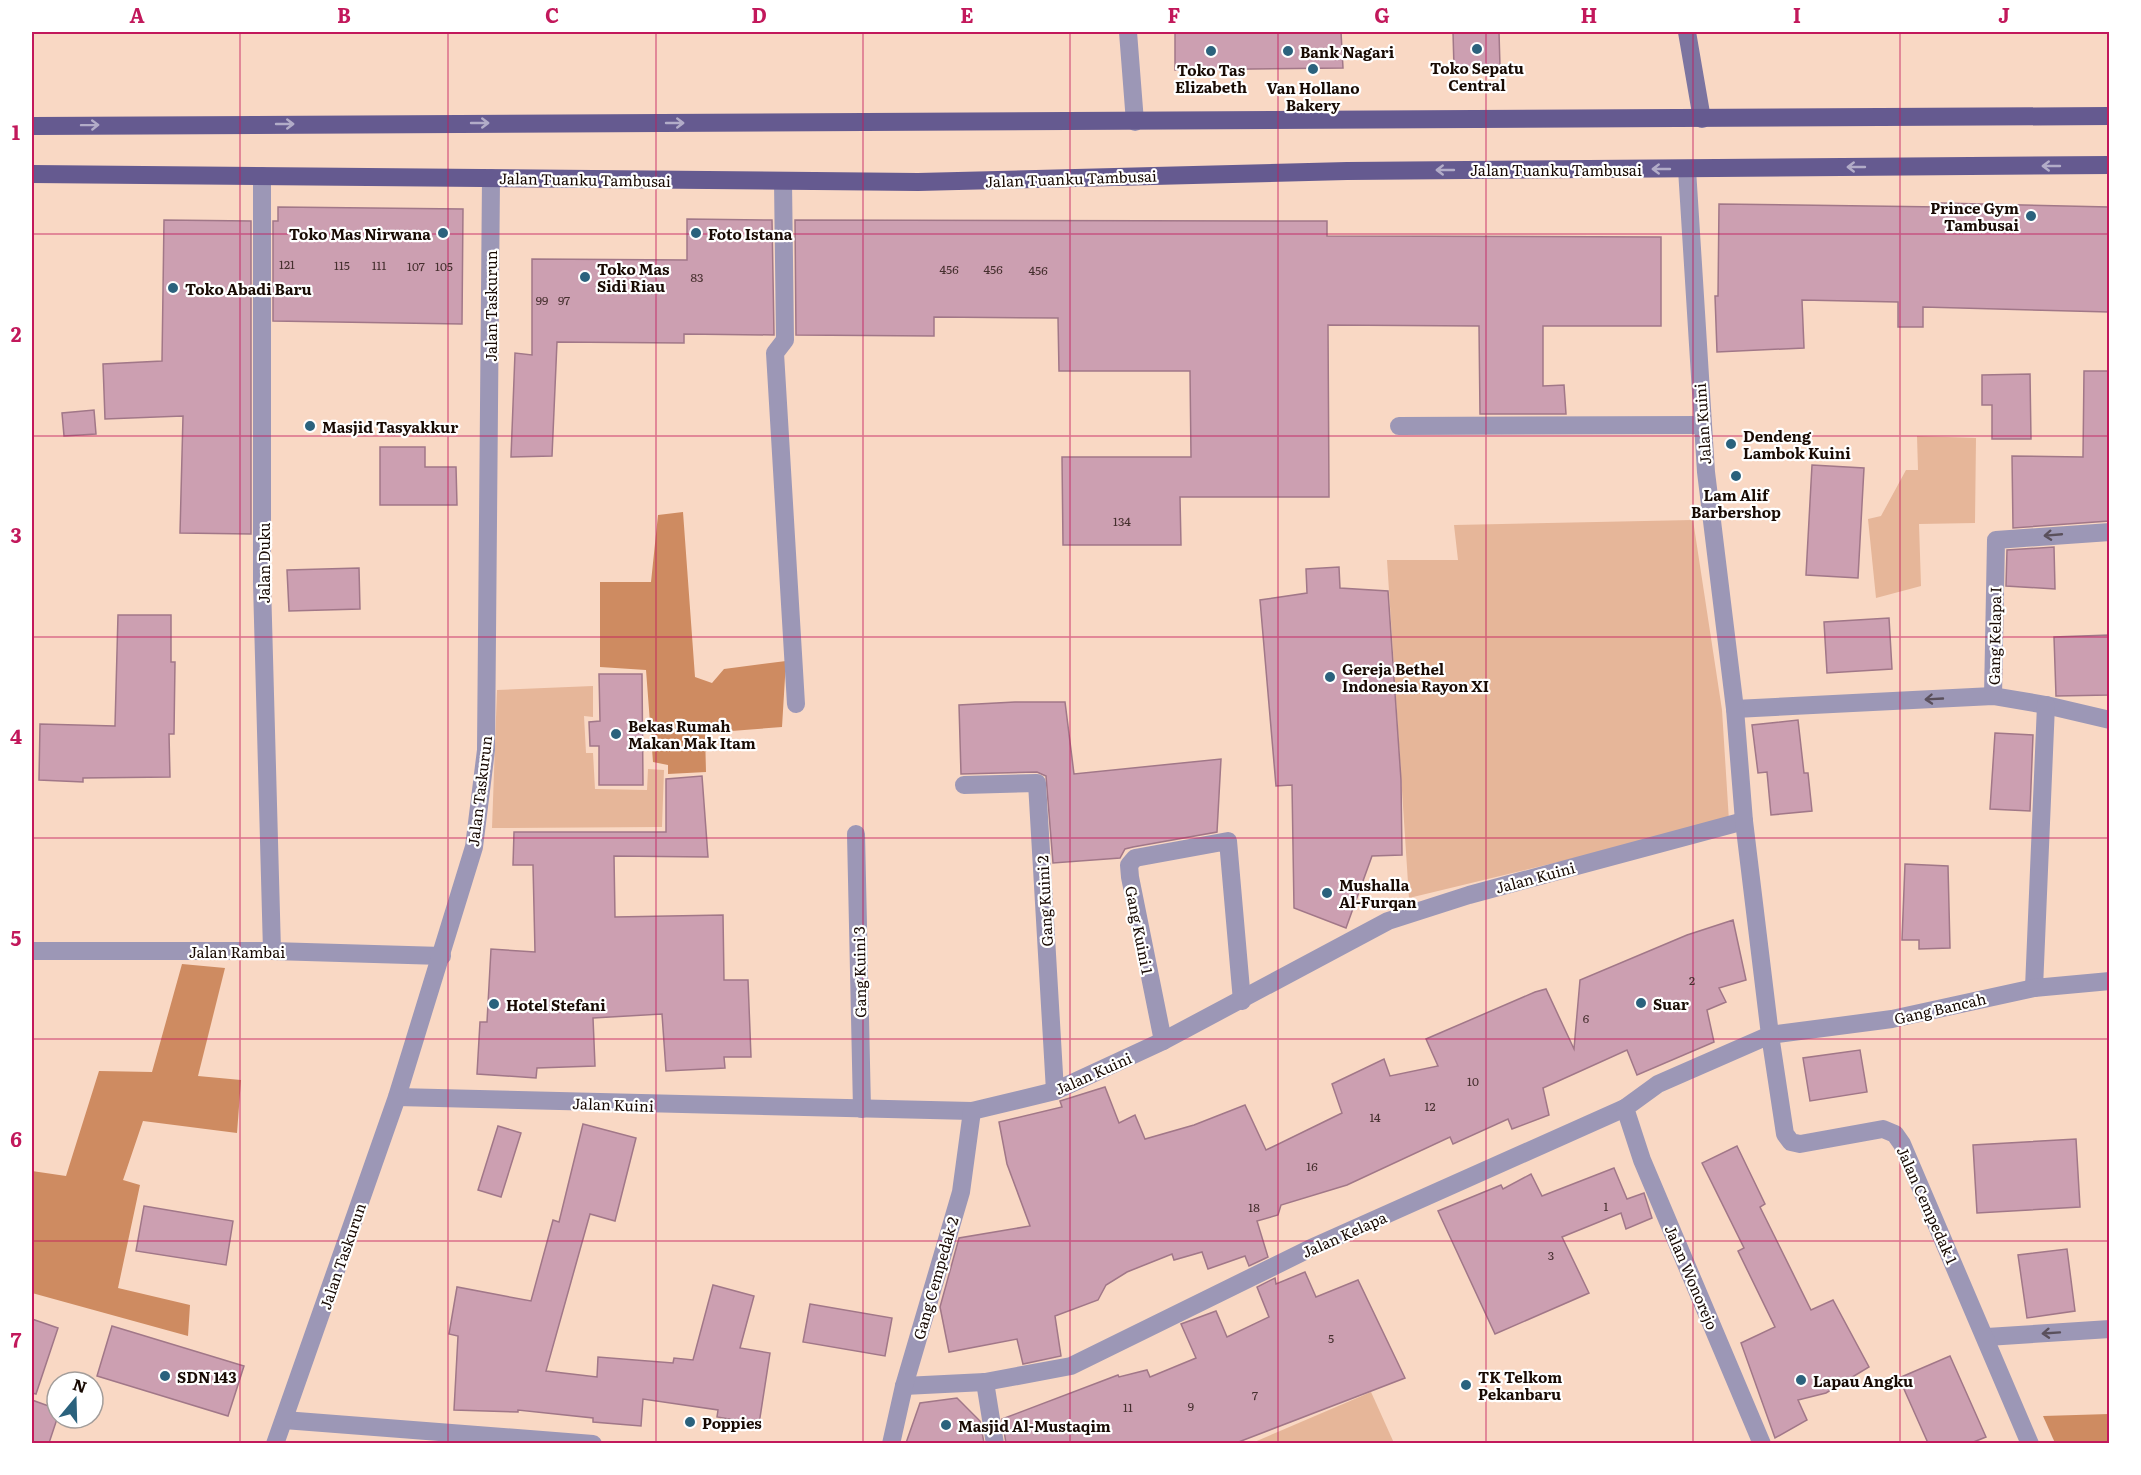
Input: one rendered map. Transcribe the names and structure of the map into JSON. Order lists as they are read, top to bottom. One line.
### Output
{"streets":{"main road":["Jalan Tuanku Tambusai"],"street":["Jalan Taskurun","Jalan Kuini","Jalan Duku","Gang Kelapa I","Gang Kuini 2","Gang Kuini 1","Jalan Rambai","Gang Kuini 3","Gang Bancah","Jalan Cempedak 1","Jalan Kelapa","Jalan Wonorejo","Gang Cempedak 2"]},"crossings":[["Jalan Tuanku Tambusai","Jalan Taskurun"],["Jalan Tuanku Tambusai","Jalan Kuini"],["Jalan Tuanku Tambusai","Jalan Duku"],["Jalan Taskurun","Jalan Kuini"],["Jalan Taskurun","Jalan Rambai"],["Jalan Kuini","Gang Kelapa I"],["Jalan Kuini","Gang Kuini 2"],["Jalan Kuini","Gang Kuini 1"],["Jalan Kuini","Gang Kuini 3"],["Jalan Kuini","Gang Bancah"],["Jalan Kuini","Jalan Cempedak 1"],["Jalan Kuini","Jalan Kelapa"],["Jalan Kuini","Gang Cempedak 2"],["Jalan Duku","Jalan Rambai"],["Gang Bancah","Jalan Cempedak 1"],["Gang Bancah","Jalan Kelapa"],["Jalan Cempedak 1","Jalan Kelapa"],["Jalan Kelapa","Jalan Wonorejo"],["Jalan Kelapa","Gang Cempedak 2"]],"places":["Toko Sepatu Central","Toko Tas Elizabeth","Bank Nagari","Van Hollano Bakery","Prince Gym Tambusai","Toko Mas Nirwana","Foto Istana","Toko Mas Sidi Riau","Toko Abadi Baru","Masjid Tasyakkur","Dendeng Lambok Kuini","Lam Alif Barbershop","Gereja Bethel Indonesia Rayon XI","Bekas Rumah Makan Mak Itam","Mushalla Al-Furqan","Suar","Hotel Stefani","SDN 143","Lapau Angku","TK Telkom Pekanbaru","Poppies","Masjid Al-Mustaqim"],"house_numbers":["121","115","111","107","105","456","456","456","83","99","97","134","2","6","10","12","14","16","1","18","3","5","7","9","11"],"north":"top","grid":{"columns":["A","B","C","D","E","F","G","H","I","J"],"rows":["1","2","3","4","5","6","7"]}}
